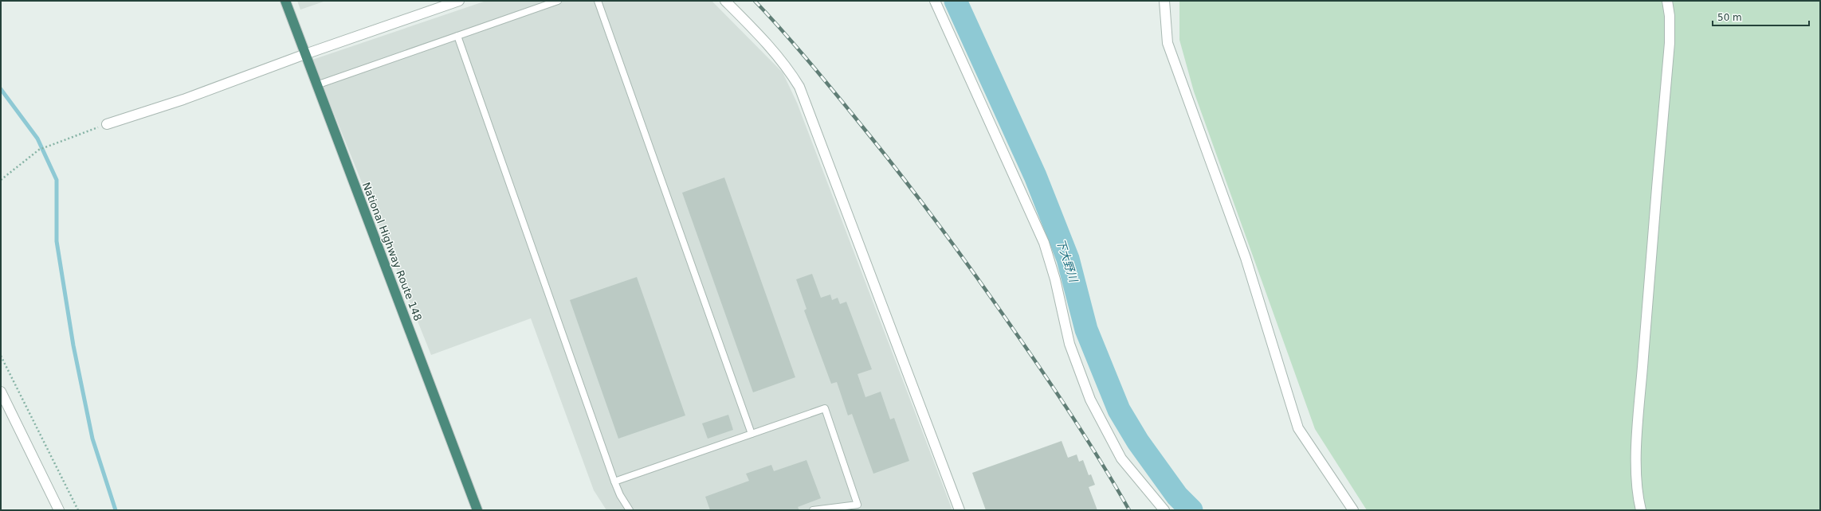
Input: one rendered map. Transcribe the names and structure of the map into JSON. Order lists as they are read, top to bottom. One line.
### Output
{"streets":{"highway":["National Highway Route 148"]},"water":["下大野川"],"scale_bar":"50 m"}
